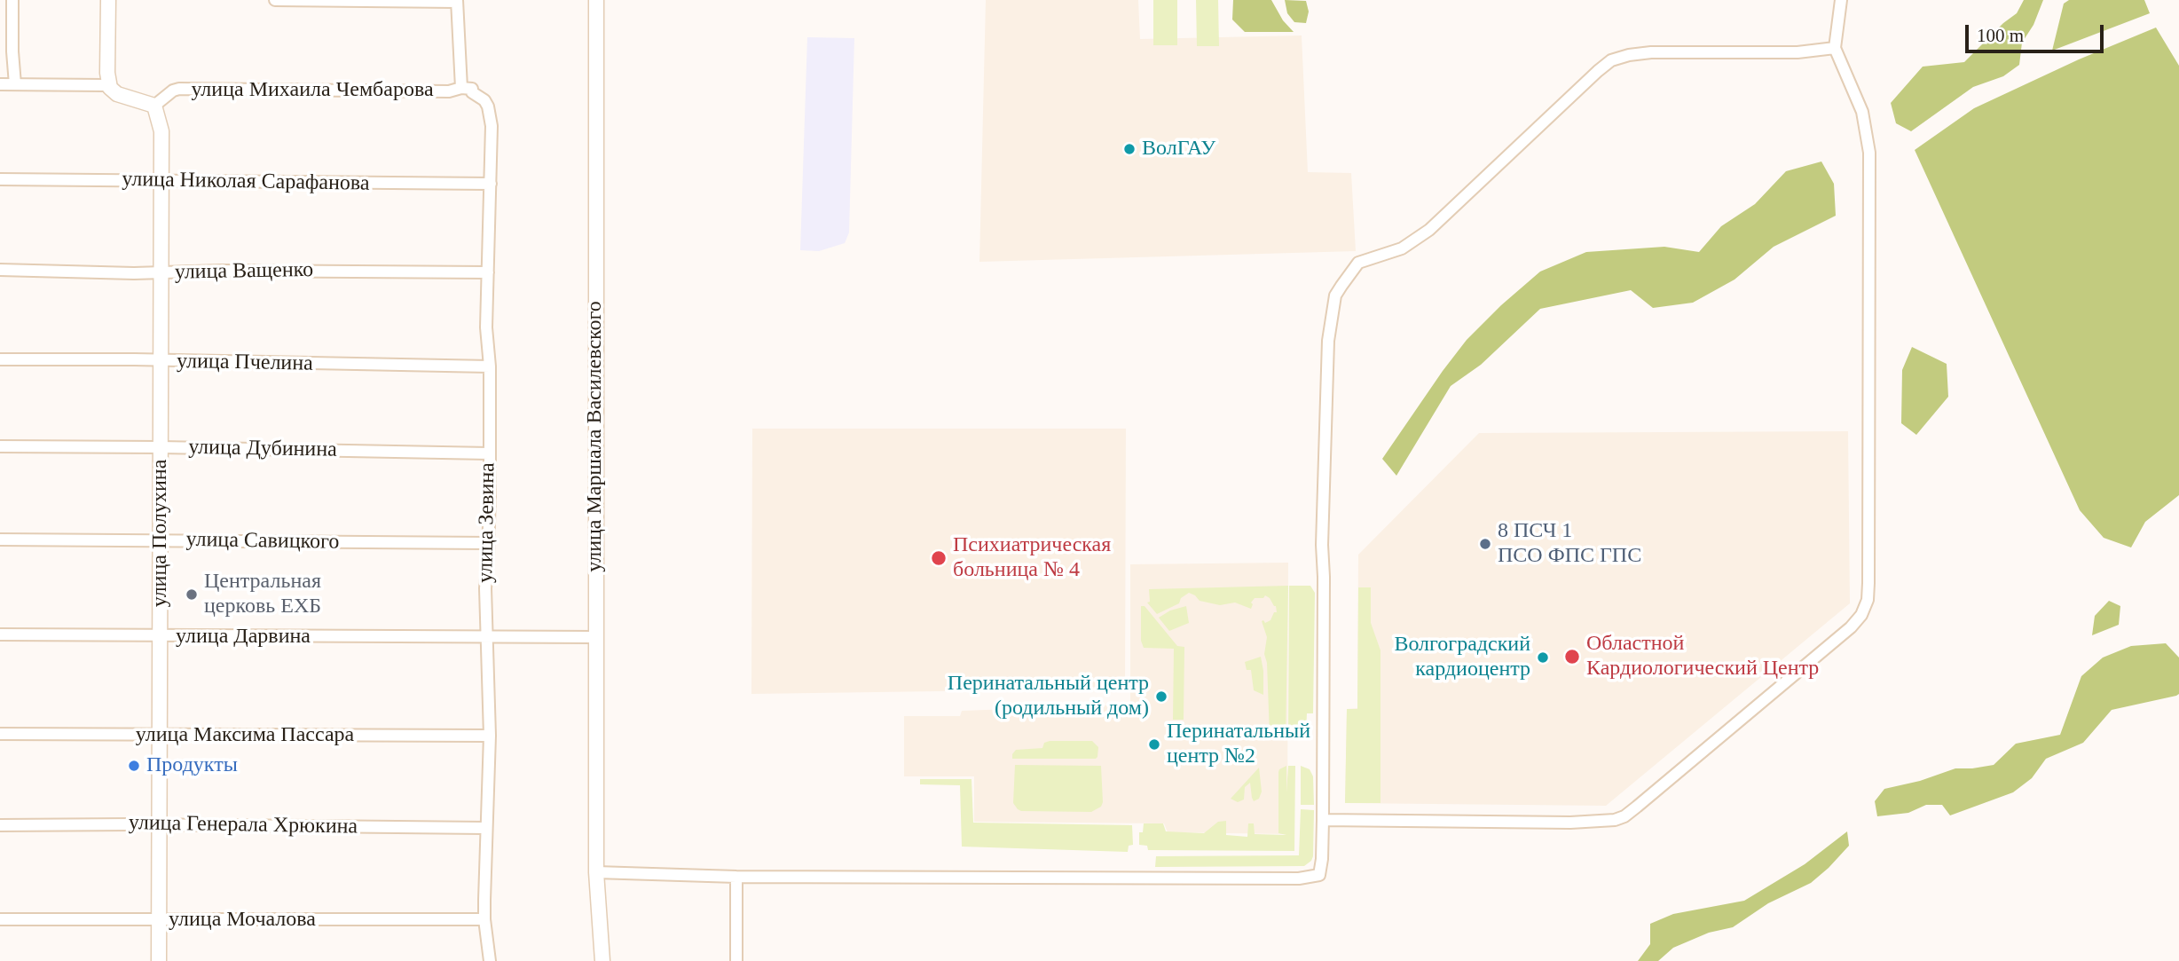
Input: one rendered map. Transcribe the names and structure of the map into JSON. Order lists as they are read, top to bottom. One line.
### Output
{"streets":{"main road":["улица Маршала Василевского","улица Полухина"],"street":["улица Михаила Чембарова","улица Николая Сарафанова","улица Ващенко","улица Пчелина","улица Дубинина","улица Зевина","улица Савицкого","улица Дарвина","улица Максима Пассара","улица Генерала Хрюкина","улица Мочалова"]},"crossings":[["улица Михаила Чембарова","улица Зевина"],["улица Михаила Чембарова","улица Полухина"],["улица Николая Сарафанова","улица Зевина"],["улица Николая Сарафанова","улица Полухина"],["улица Ващенко","улица Зевина"],["улица Ващенко","улица Полухина"],["улица Пчелина","улица Зевина"],["улица Пчелина","улица Полухина"],["улица Маршала Василевского","улица Дарвина"],["улица Дубинина","улица Зевина"],["улица Дубинина","улица Полухина"],["улица Зевина","улица Савицкого"],["улица Зевина","улица Дарвина"],["улица Зевина","улица Максима Пассара"],["улица Зевина","улица Генерала Хрюкина"],["улица Зевина","улица Мочалова"],["улица Полухина","улица Савицкого"],["улица Полухина","улица Дарвина"],["улица Полухина","улица Максима Пассара"],["улица Полухина","улица Генерала Хрюкина"],["улица Полухина","улица Мочалова"]],"places":["ВолГАУ","8 ПСЧ 1 ПСО ФПС ГПС","Психиатрическая больница № 4","Центральная церковь ЕХБ","Областной Кардиологический Центр","Волгоградский кардиоцентр","Перинатальный центр (родильный дом)","Перинатальный центр №2","Продукты"],"scale_bar":"100 m"}
